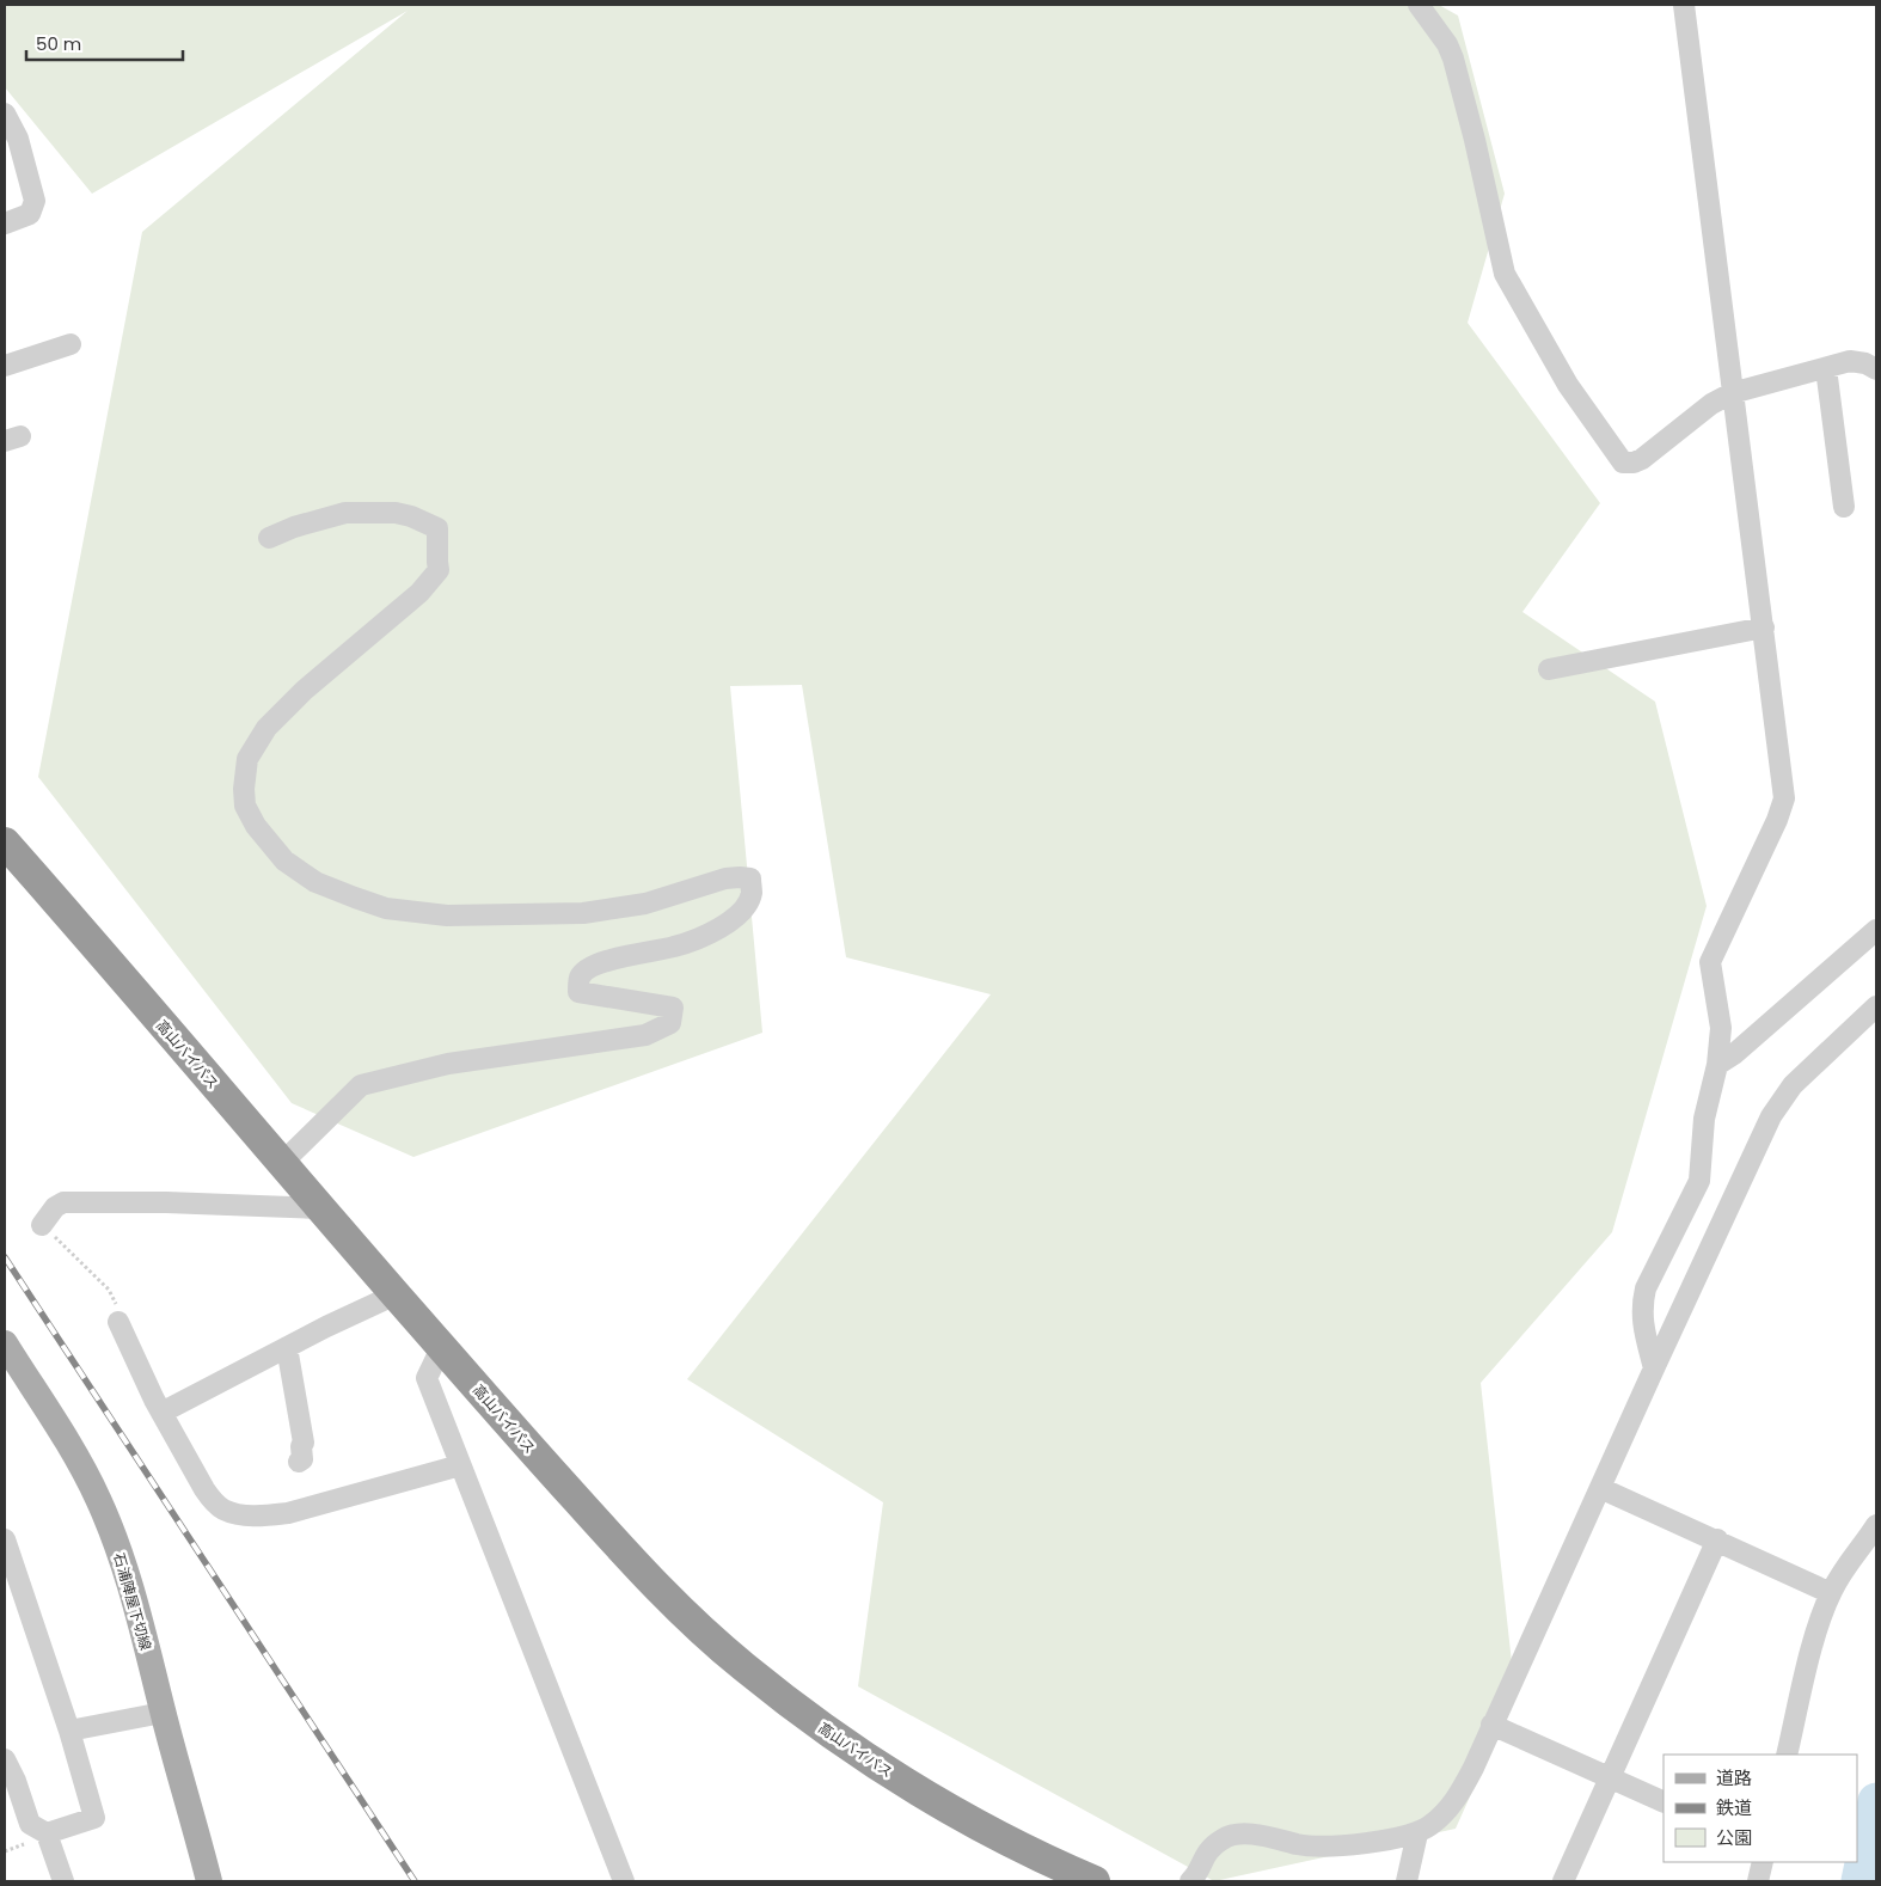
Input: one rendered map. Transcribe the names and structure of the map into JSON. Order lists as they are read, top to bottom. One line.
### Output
{"streets":{"highway":["高山バイパス"],"main road":["石浦陣屋下切線"]},"legend":["道路","鉄道","公園"],"scale_bar":"50 m"}
